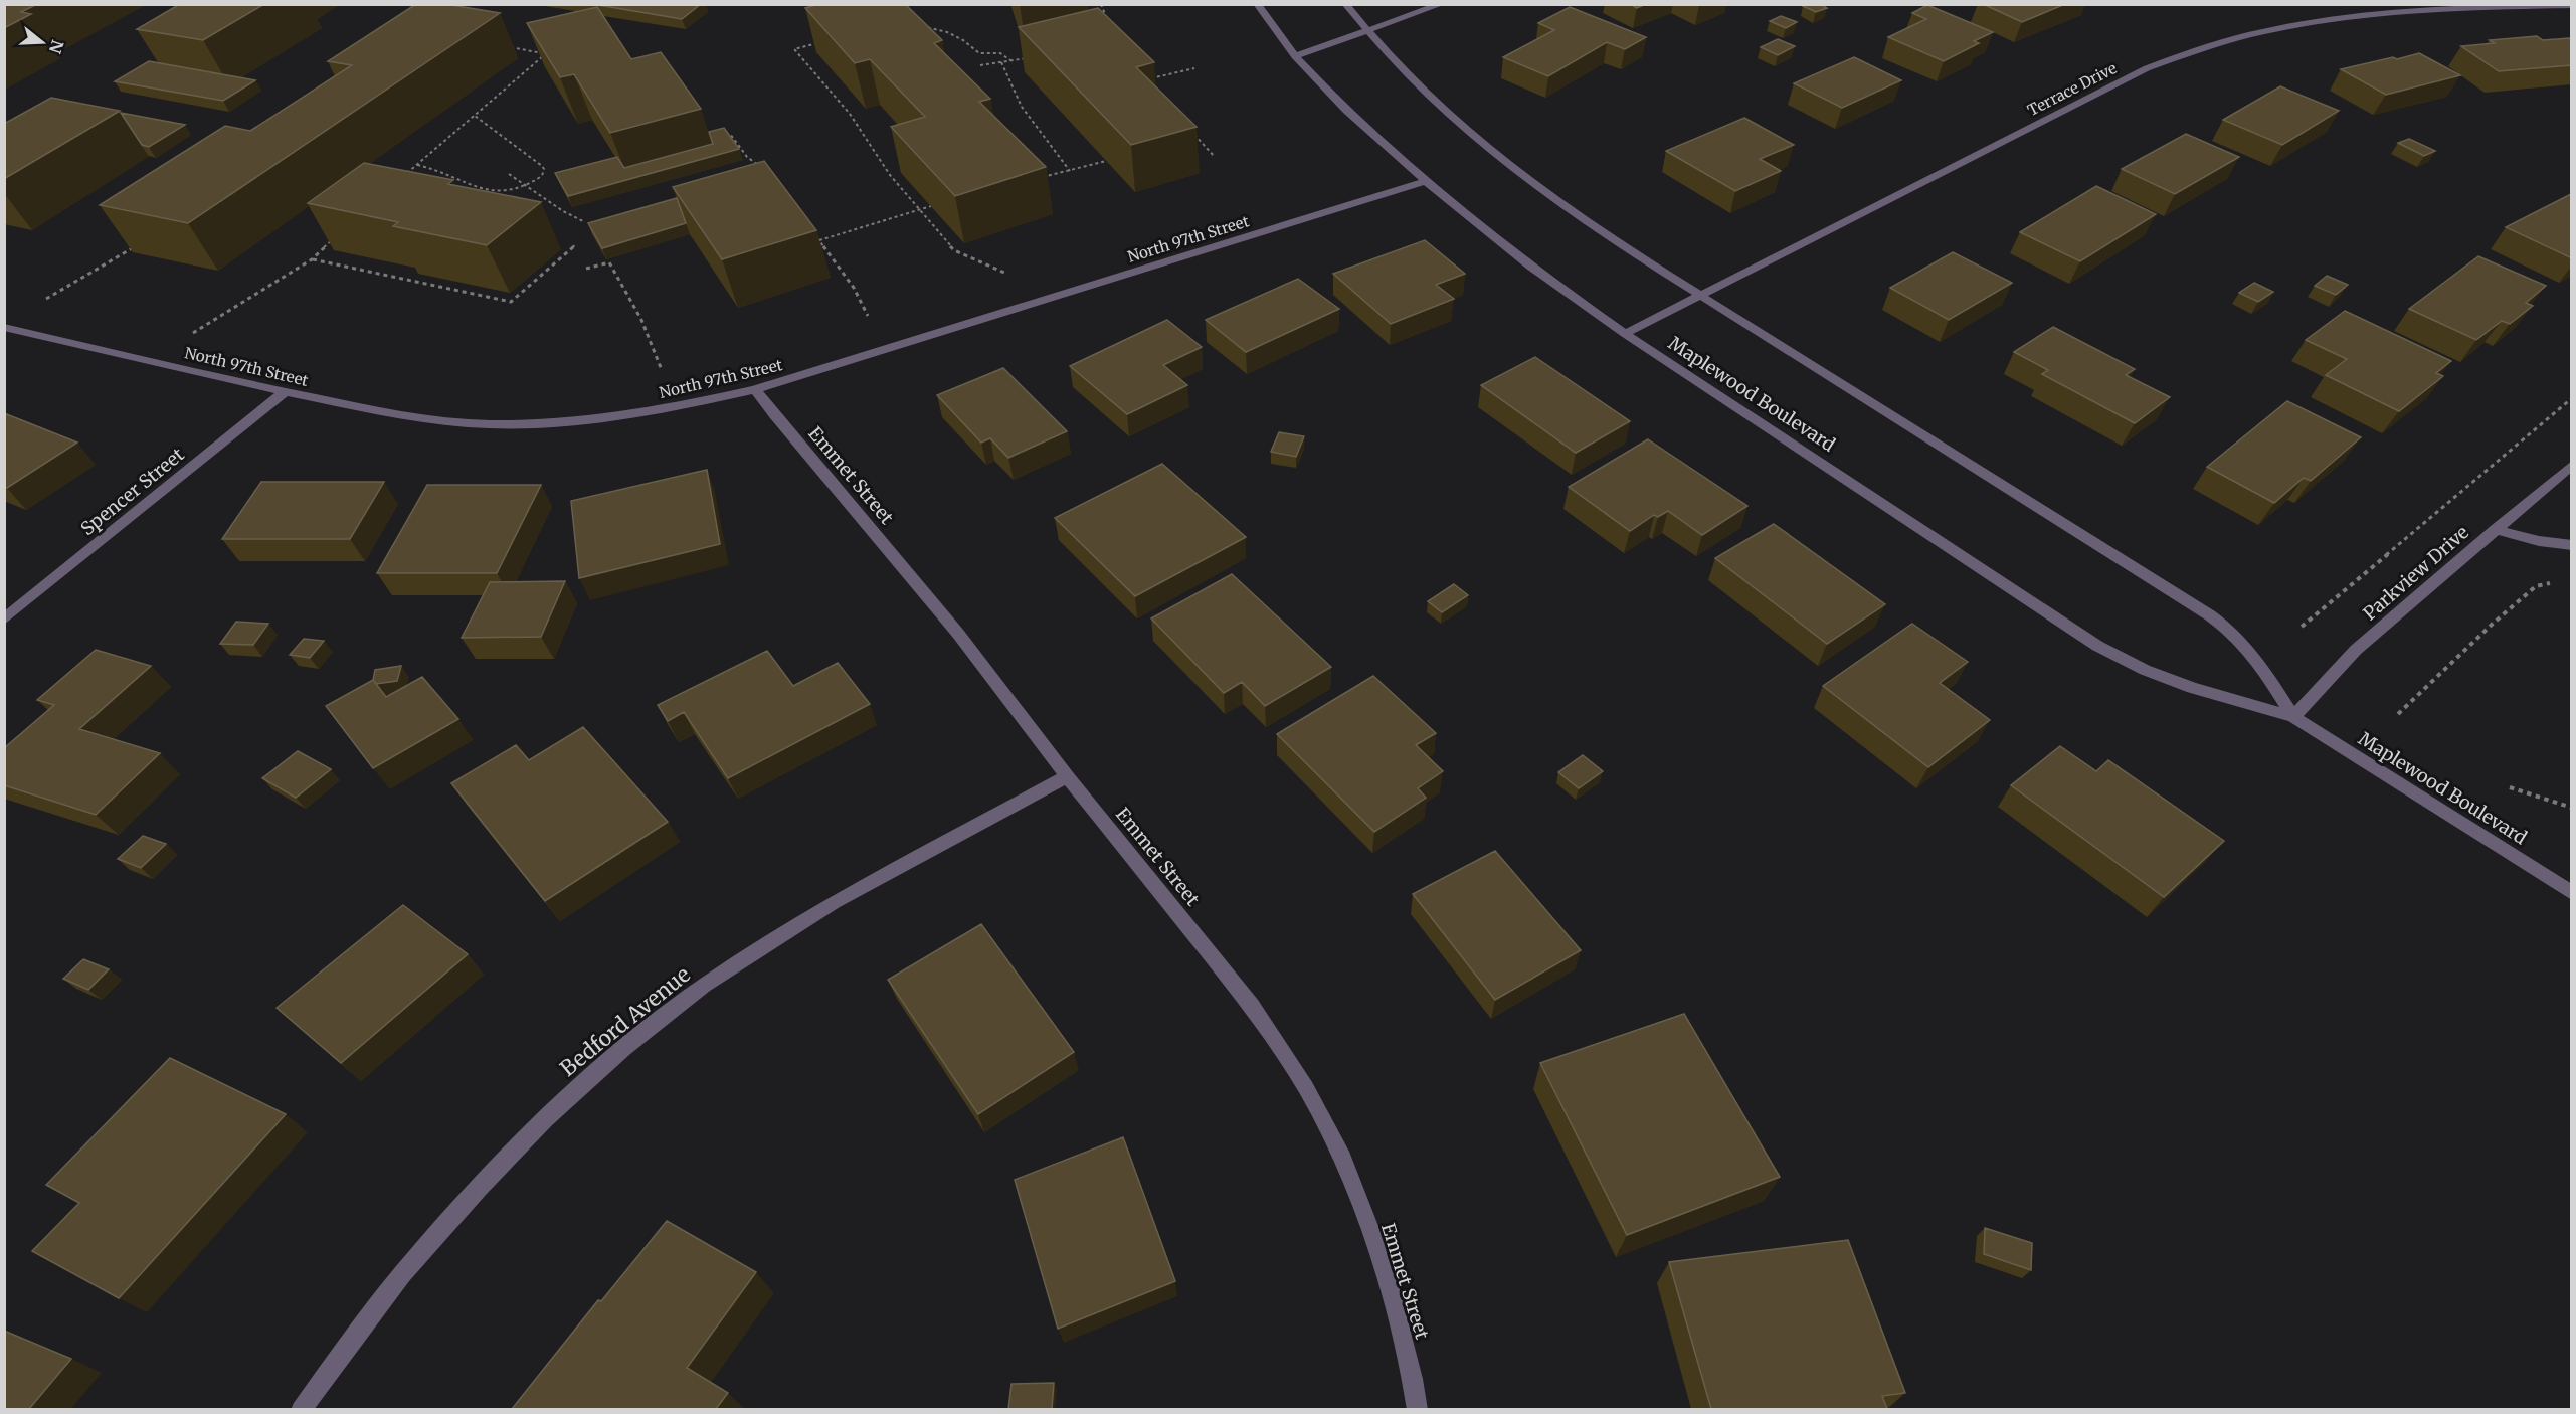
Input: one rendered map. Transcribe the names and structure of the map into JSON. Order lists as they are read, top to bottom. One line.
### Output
{"streets":{"street":["Terrace Drive","North 97th Street","Maplewood Boulevard","Emmet Street","Spencer Street","Parkview Drive","Bedford Avenue"]},"crossings":[["Terrace Drive","Maplewood Boulevard"],["North 97th Street","Maplewood Boulevard"],["North 97th Street","Emmet Street"],["North 97th Street","Spencer Street"],["Maplewood Boulevard","Parkview Drive"],["Emmet Street","Bedford Avenue"]],"north":"right"}
